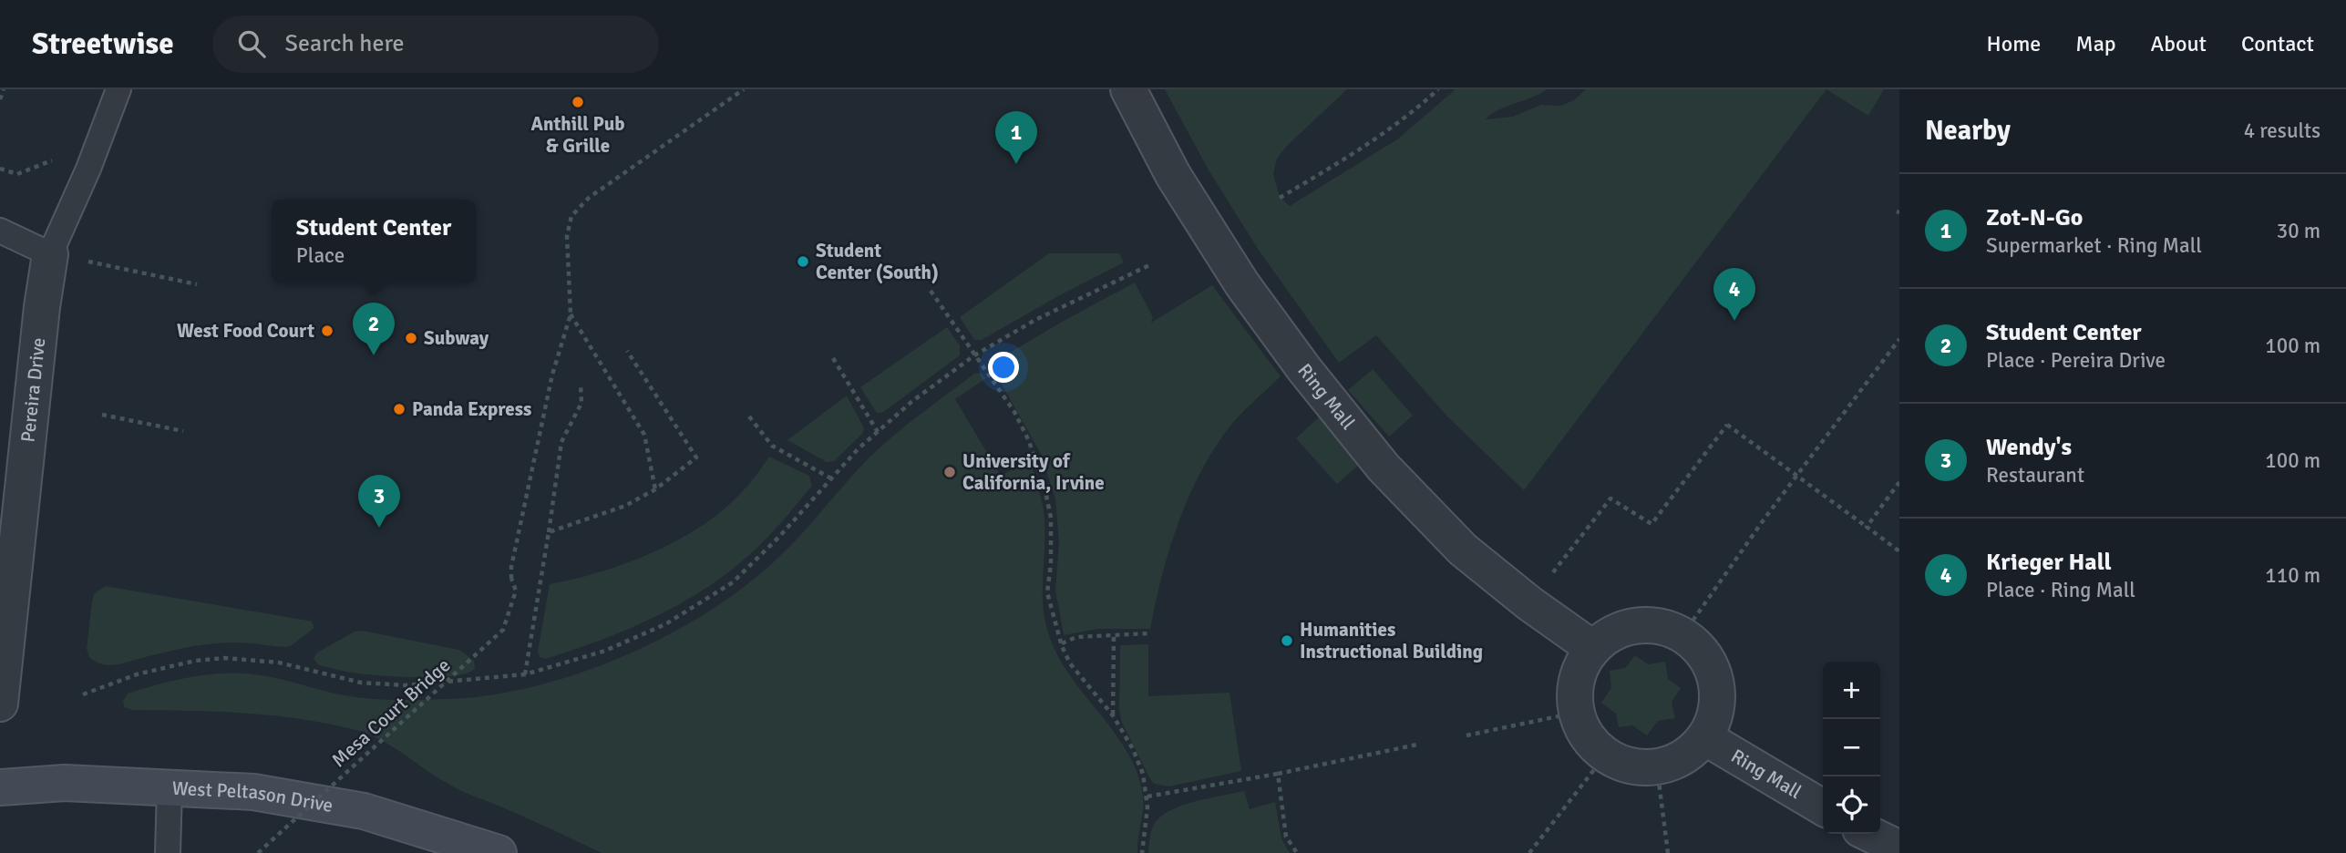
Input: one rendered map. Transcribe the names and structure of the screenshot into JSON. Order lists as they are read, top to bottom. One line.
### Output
{"streets":{"street":["Pereira Drive","Ring Mall","West Peltason Drive"],"path":["Mesa Court Bridge"]},"places":["Anthill Pub & Grille","Student Center (South)","West Food Court","Subway","Panda Express","University of California, Irvine","Humanities Instructional Building"],"page":{"header":"Streetwise","search":"Search here","nav":["Home","Map","About","Contact"],"heading":["Nearby","4 results"],"pins":["1","4","2","3"],"list":[{"mark":"1","name":"Zot-N-Go","note":"Supermarket · Ring Mall","value":"30 m"},{"mark":"2","name":"Student Center","note":"Place · Pereira Drive","value":"100 m"},{"mark":"3","name":"Wendy's","note":"Restaurant","value":"100 m"},{"mark":"4","name":"Krieger Hall","note":"Place · Ring Mall","value":"110 m"}],"popup":["Student Center","Place"],"map_buttons":["+","−"]}}
